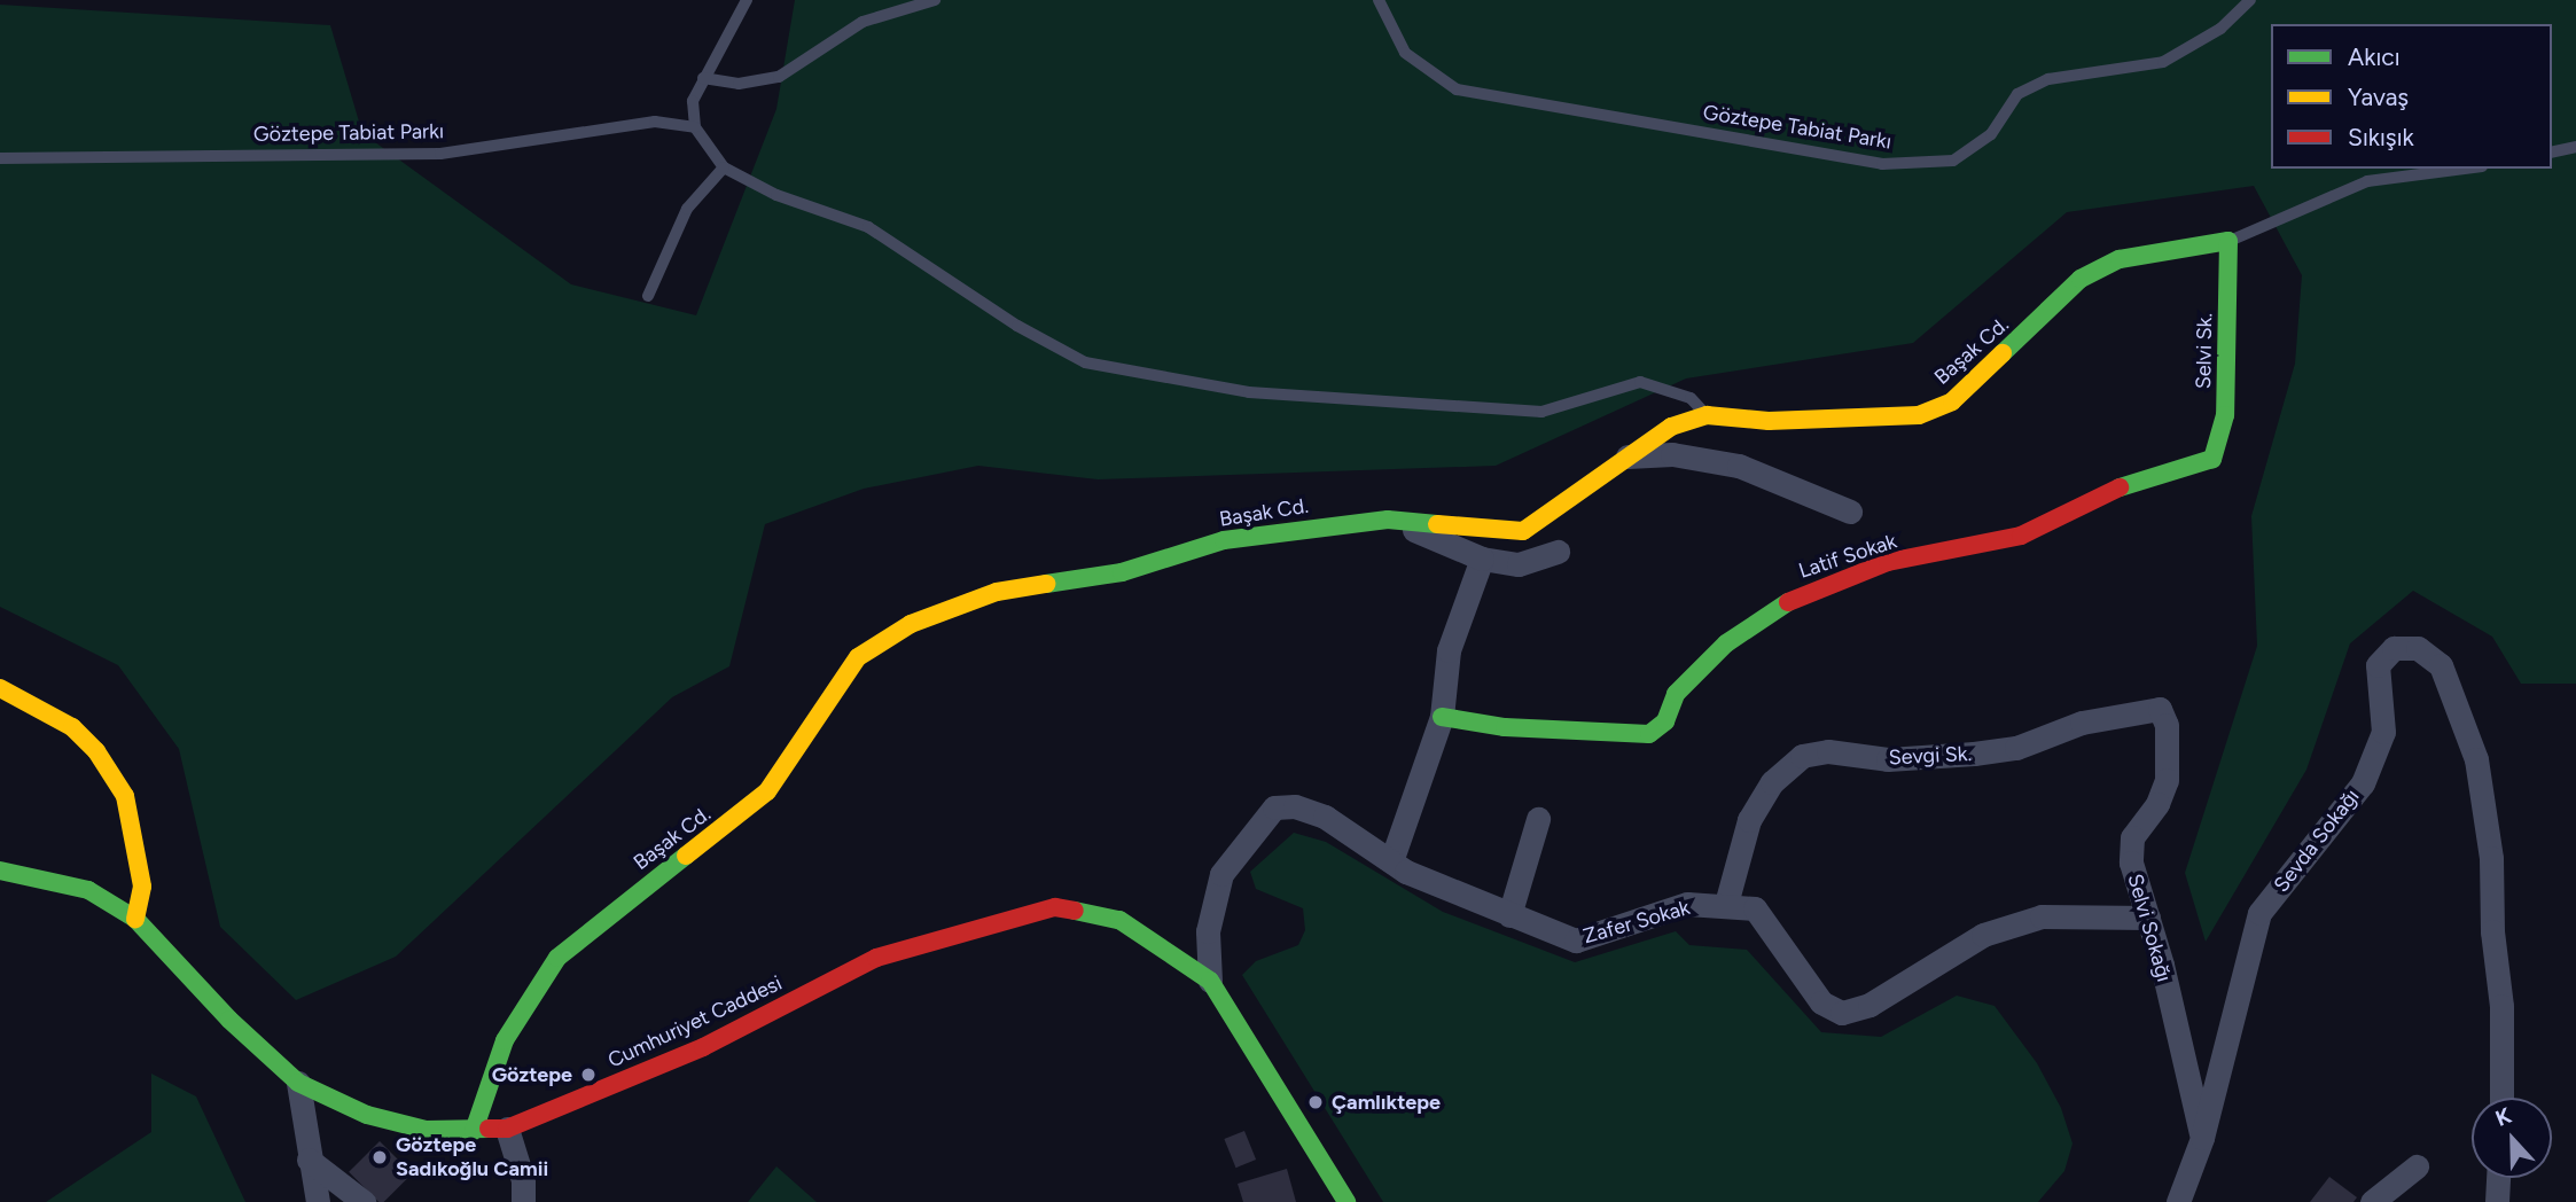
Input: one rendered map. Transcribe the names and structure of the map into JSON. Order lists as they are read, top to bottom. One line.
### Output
{"streets":{"street":["Başak Cd.","Selvi Sk.","Latif Sokak","Sevgi Sk.","Sevda Sokağı","Zafer Sokak","Selvi Sokağı","Cumhuriyet Caddesi"],"lane":["Göztepe Tabiat Parkı"]},"crossings":[["Başak Cd.","Selvi Sk."],["Başak Cd.","Cumhuriyet Caddesi"],["Selvi Sk.","Latif Sokak"],["Sevgi Sk.","Zafer Sokak"],["Sevgi Sk.","Selvi Sokağı"],["Sevda Sokağı","Selvi Sokağı"],["Zafer Sokak","Selvi Sokağı"],["Zafer Sokak","Cumhuriyet Caddesi"]],"places":["Göztepe","Çamlıktepe","Göztepe Sadıkoğlu Camii"],"legend":["Akıcı","Yavaş","Sıkışık"],"north":"top"}
